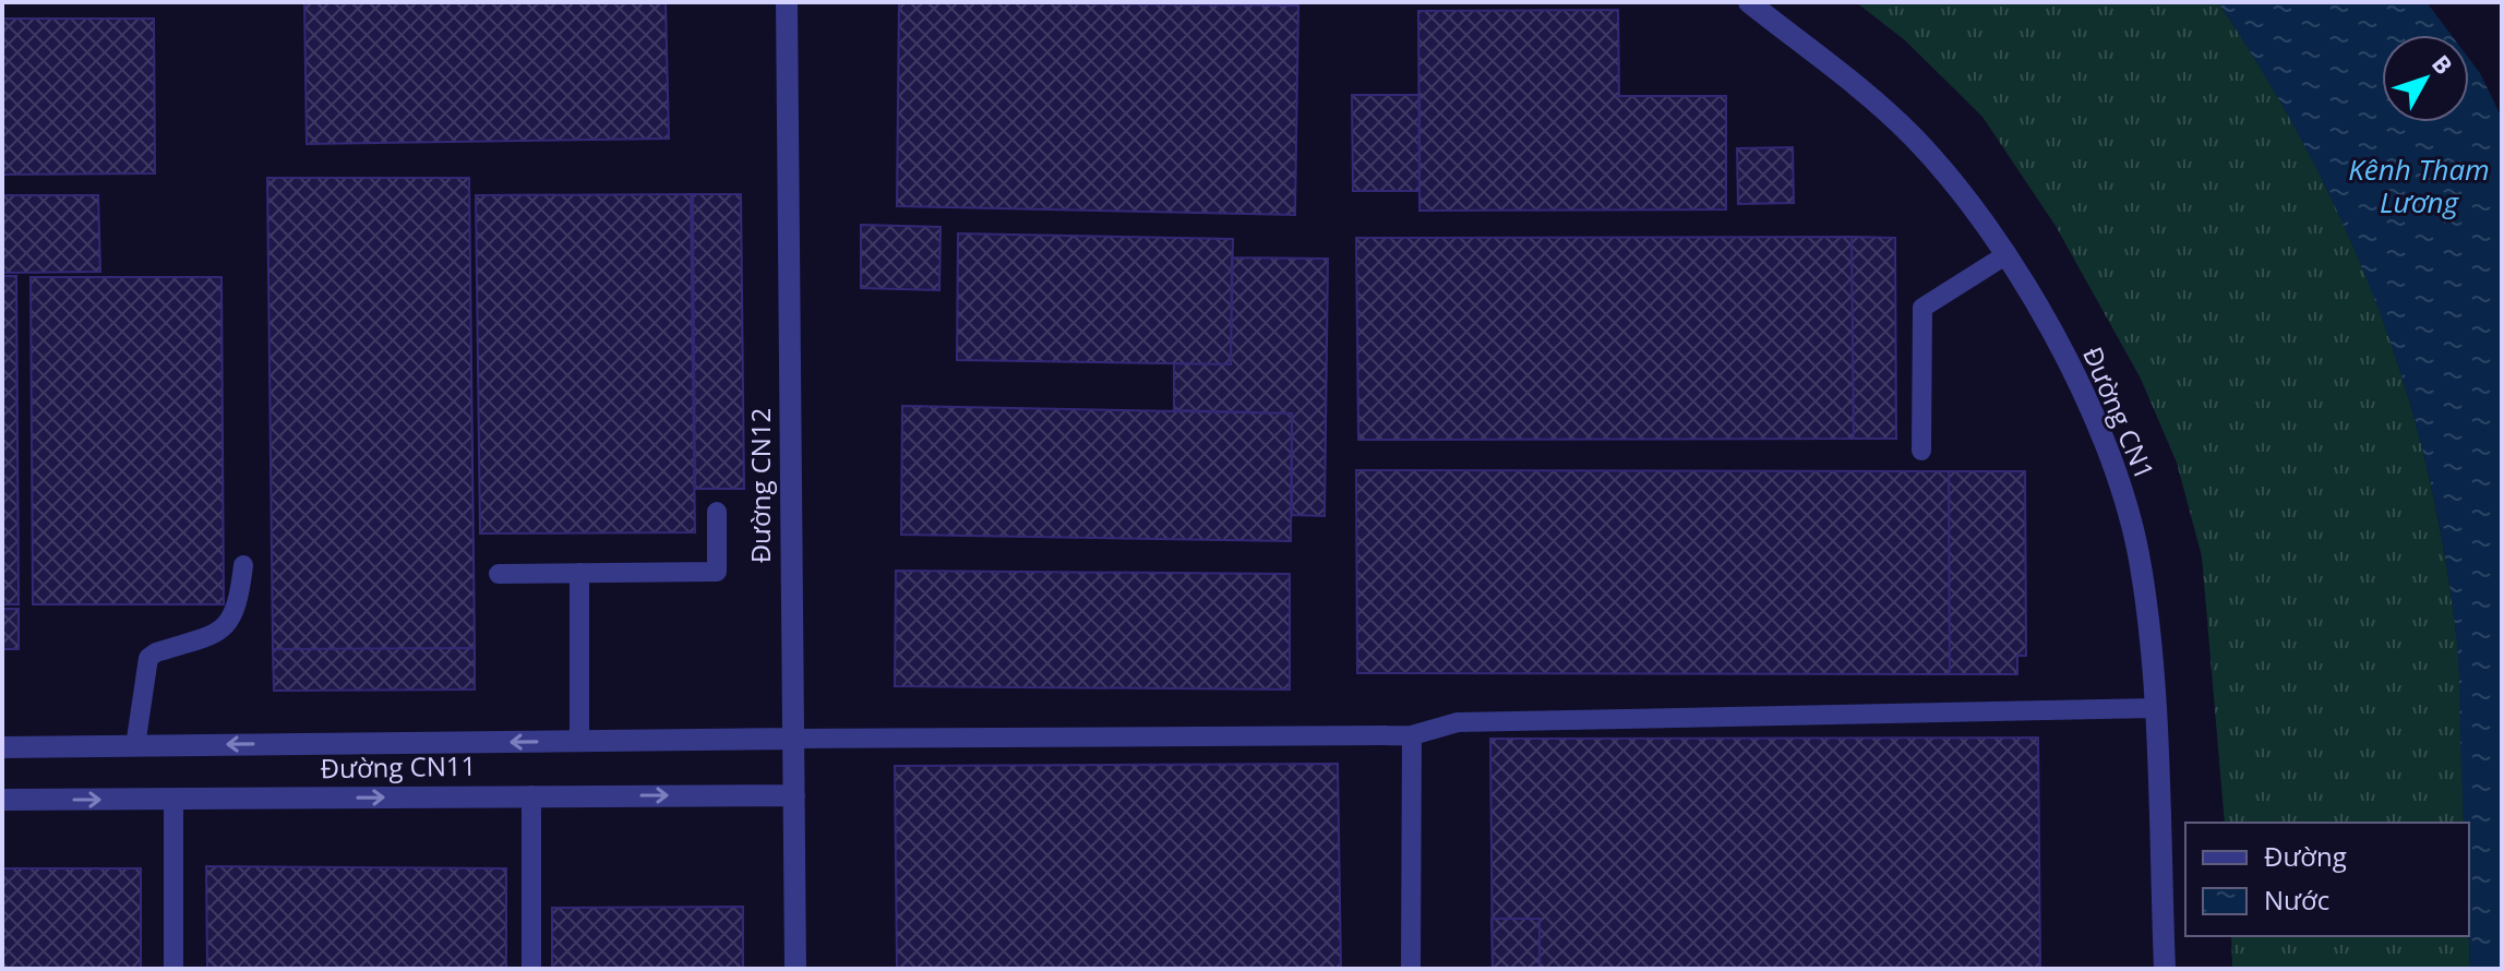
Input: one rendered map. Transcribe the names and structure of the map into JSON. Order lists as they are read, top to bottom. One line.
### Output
{"streets":{"street":["Đường CN1","Đường CN12","Đường CN11"]},"crossings":[["Đường CN12","Đường CN11"]],"water":["Kênh Tham Lương"],"legend":["Đường","Nước"],"north":"top right"}
